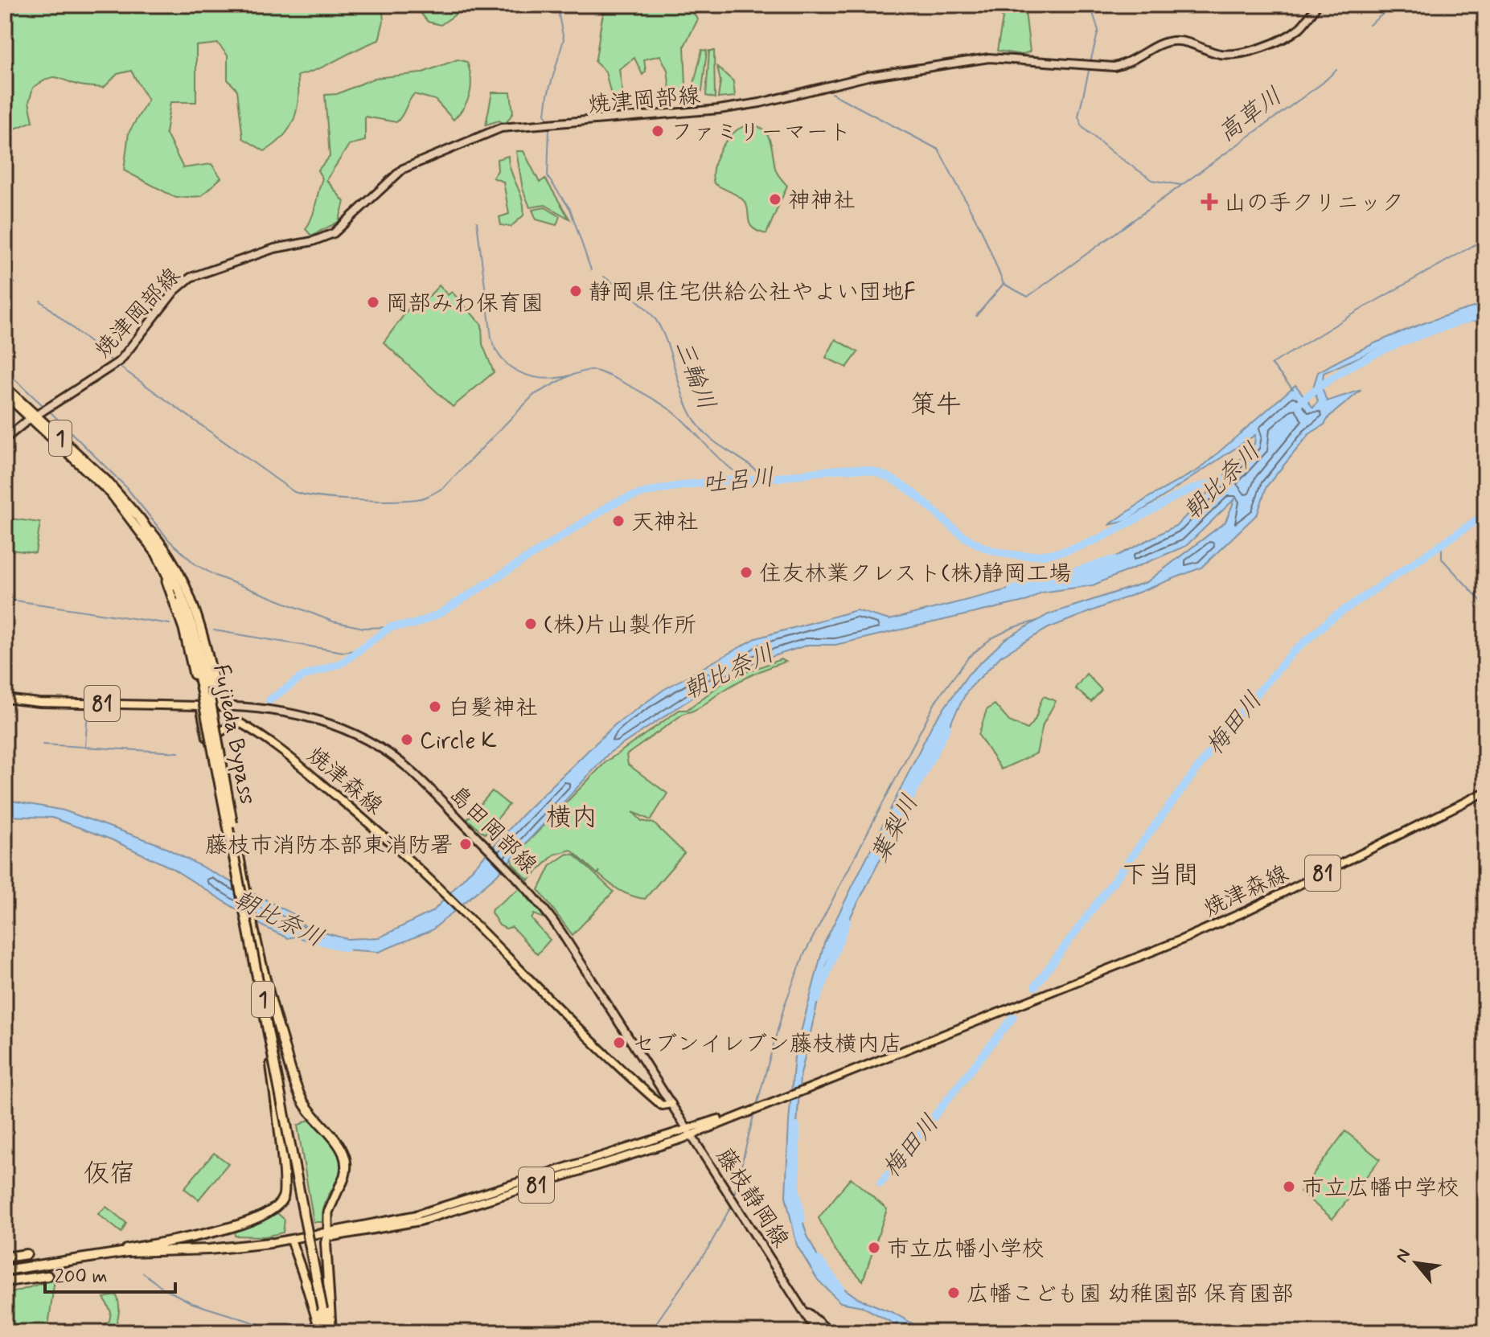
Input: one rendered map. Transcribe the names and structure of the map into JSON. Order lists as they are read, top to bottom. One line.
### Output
{"streets":{"highway":["1","Fujieda Bypass"],"main road":["焼津岡部線","81","焼津森線","島田岡部線","藤枝静岡線"]},"crossings":[["1","81"],["1","Fujieda Bypass"],["1","焼津森線"],["1","島田岡部線"],["81","焼津森線"],["81","島田岡部線"],["焼津森線","島田岡部線"],["焼津森線","藤枝静岡線"],["島田岡部線","藤枝静岡線"]],"districts":["策牛","横内","下当間","仮宿"],"water":["高草川","三輪川","吐呂川","朝比奈川","梅田川","葉梨川"],"places":{"other":["ファミリーマート","神神社","静岡県住宅供給公社やよい団地F","岡部みわ保育園","天神社","住友林業クレスト(株)静岡工場","(株)片山製作所","白髪神社","Circle K","藤枝市消防本部東消防署","セブンイレブン藤枝横内店","市立広幡中学校","市立広幡小学校","広幡こども園 幼稚園部 保育園部"],"health":["山の手クリニック"]},"scale_bar":"200 m","north":"top left"}
